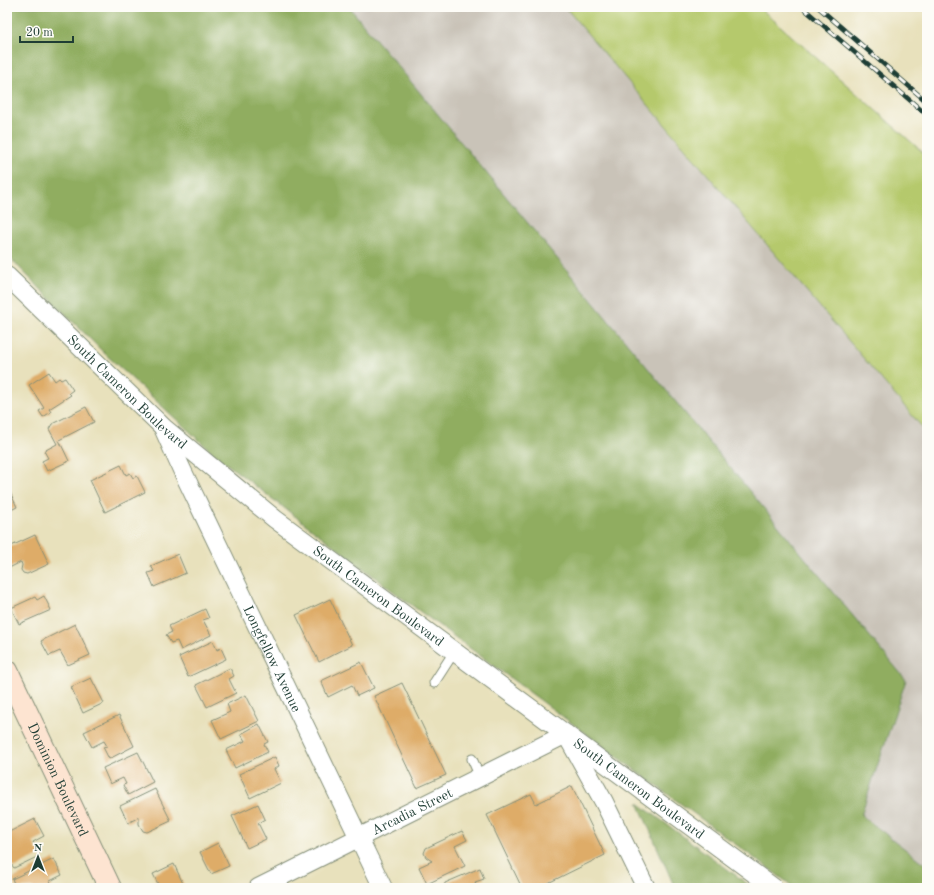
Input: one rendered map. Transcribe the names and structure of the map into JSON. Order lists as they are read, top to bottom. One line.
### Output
{"streets":{"street":["South Cameron Boulevard","Longfellow Avenue","Dominion Boulevard","Arcadia Street"]},"crossings":[["South Cameron Boulevard","Longfellow Avenue"],["South Cameron Boulevard","Arcadia Street"],["Longfellow Avenue","Arcadia Street"]],"scale_bar":"20 m","north":"top"}
